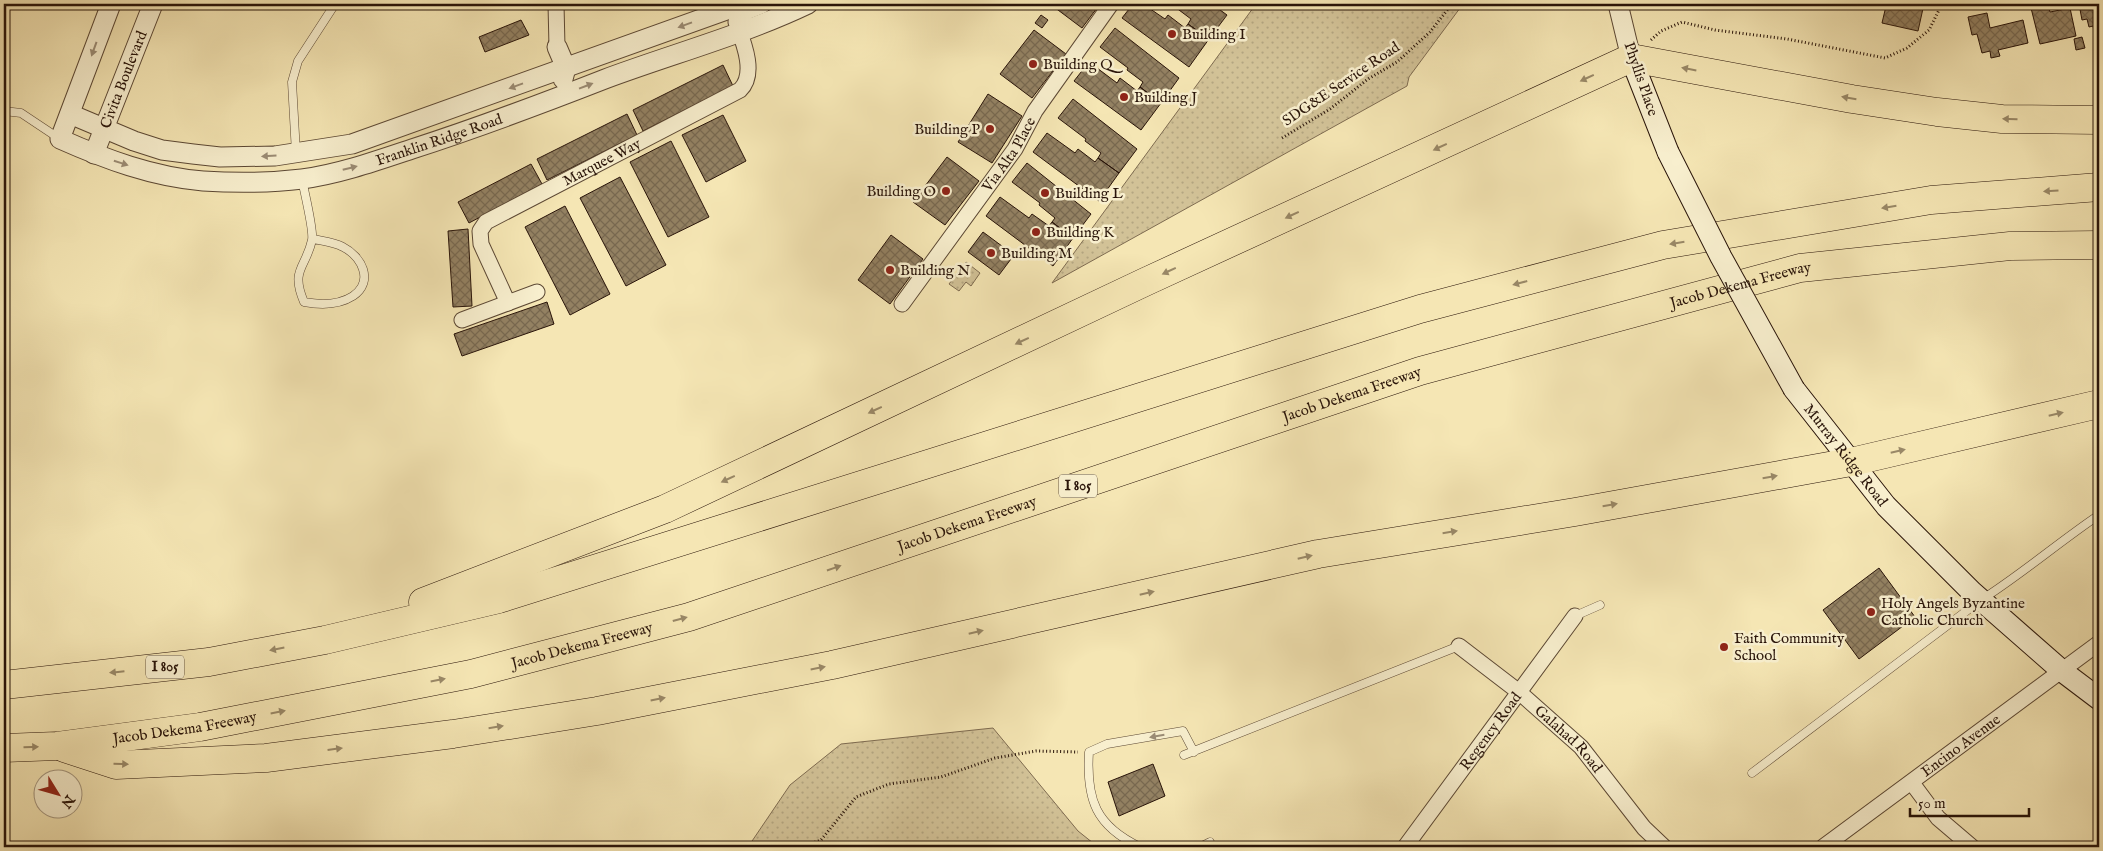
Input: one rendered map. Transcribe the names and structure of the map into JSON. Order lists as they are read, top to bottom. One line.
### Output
{"streets":{"highway":["Jacob Dekema Freeway","I 805"],"main road":["Phyllis Place","Murray Ridge Road"],"street":["Civita Boulevard","Franklin Ridge Road","Via Alta Place","Marquee Way","Regency Road","Galahad Road","Encino Avenue"],"path":["SDG&E Service Road"]},"crossings":[["Civita Boulevard","Franklin Ridge Road"],["Phyllis Place","Murray Ridge Road"],["Franklin Ridge Road","Marquee Way"],["Murray Ridge Road","Encino Avenue"],["Regency Road","Galahad Road"]],"places":["Building I","Building Q","Building J","Building P","Building O","Building L","Building K","Building M","Building N","Holy Angels Byzantine Catholic Church","Faith Community School"],"scale_bar":"50 m","north":"bottom right"}
